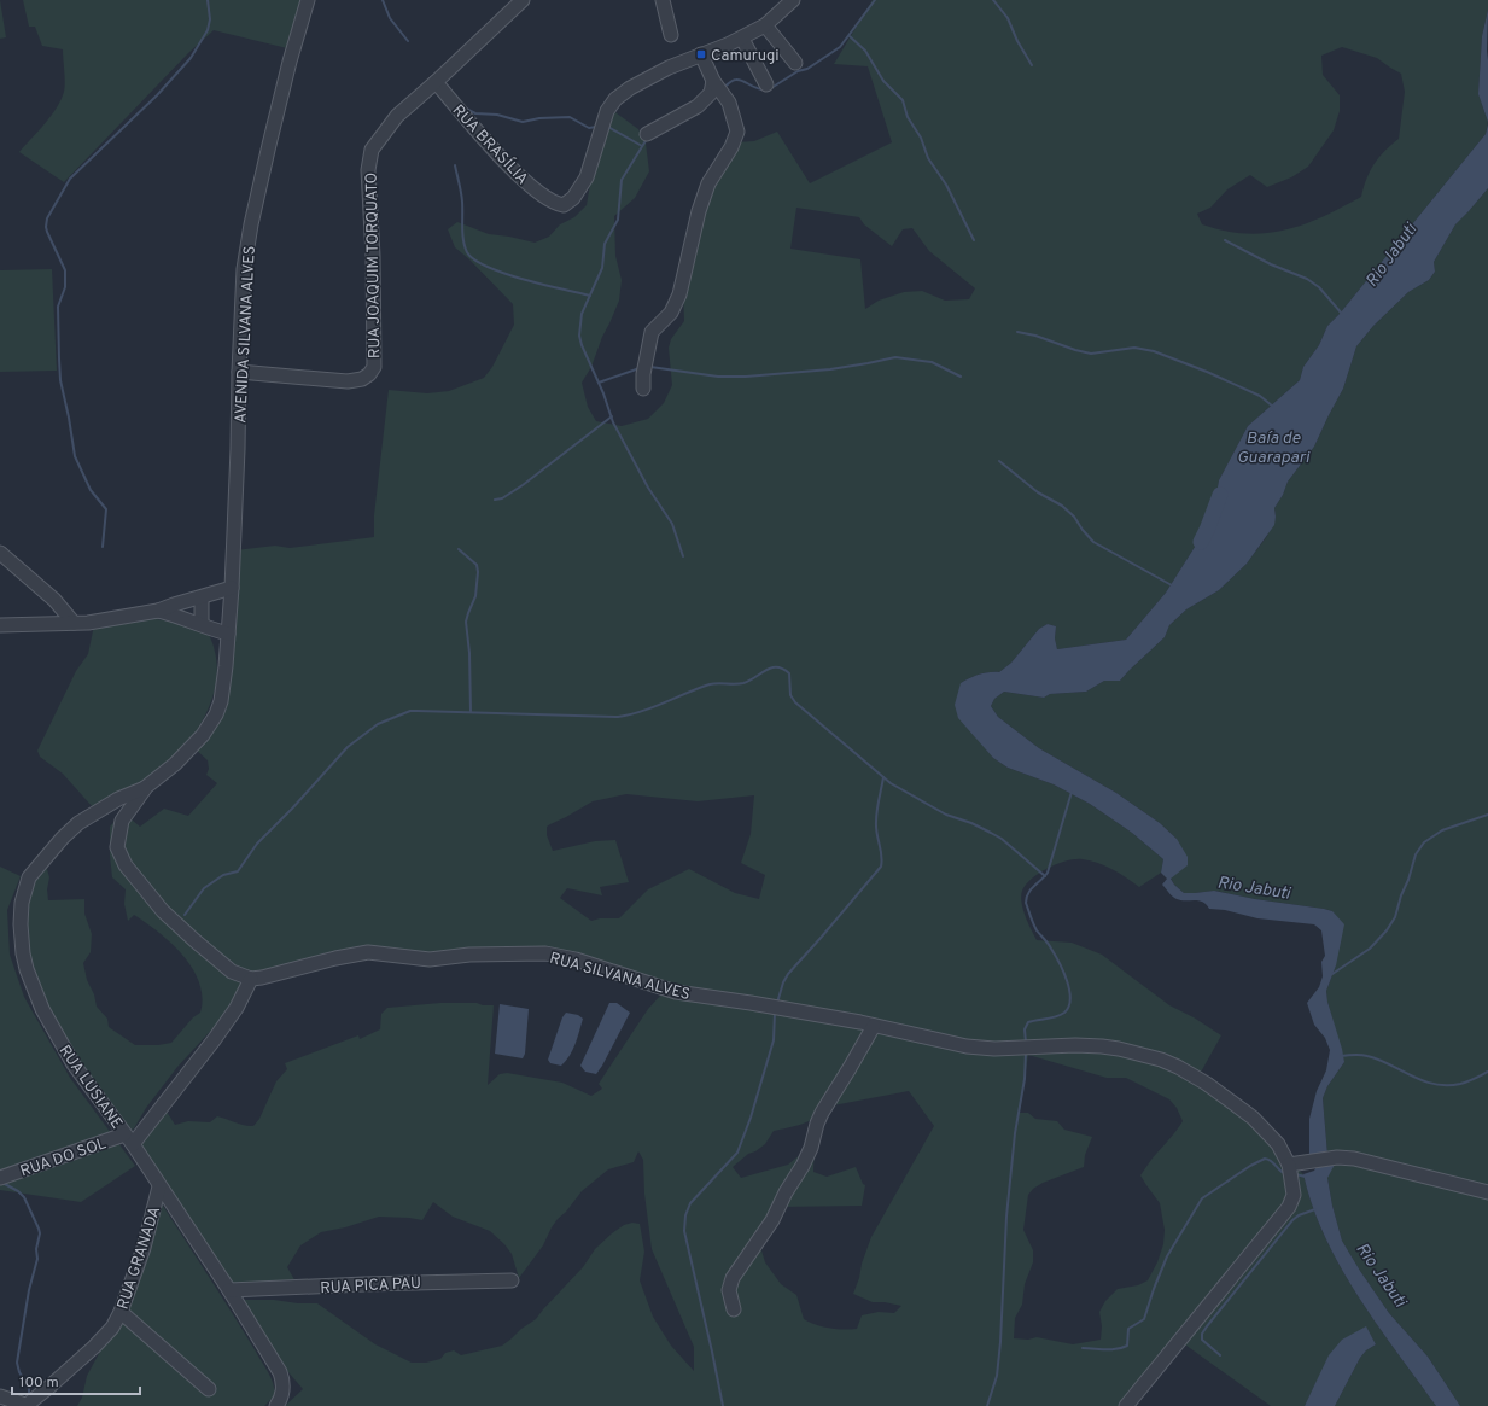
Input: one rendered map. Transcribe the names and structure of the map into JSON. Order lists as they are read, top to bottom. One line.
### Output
{"streets":{"street":["RUA BRASÍLIA","RUA JOAQUIM TORQUATO","AVENIDA SILVANA ALVES","RUA SILVANA ALVES","RUA LUSIANE","RUA DO SOL","RUA GRANADA","RUA PICA PAU"]},"crossings":[["RUA BRASÍLIA","RUA JOAQUIM TORQUATO"],["RUA JOAQUIM TORQUATO","AVENIDA SILVANA ALVES"],["RUA LUSIANE","RUA DO SOL"],["RUA LUSIANE","RUA GRANADA"],["RUA LUSIANE","RUA PICA PAU"]],"water":["Rio Jabuti","Baía de Guarapari"],"places":{"transit":["Camurugi"]},"scale_bar":"100 m"}
